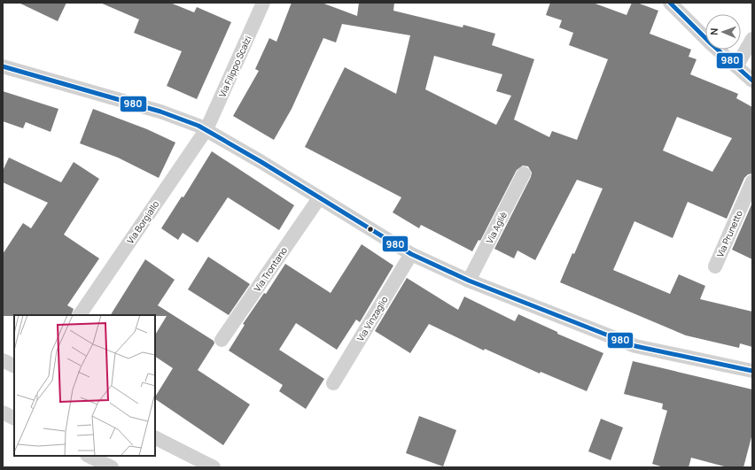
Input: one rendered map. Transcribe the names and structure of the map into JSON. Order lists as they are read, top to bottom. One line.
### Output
{"streets":{"street":["Via Filippo Scalzi","Via Borgiallo","Via Agliè","Via Prunetto","Via Trontano","Via Vinzaglio"]},"crossings":[["Via Filippo Scalzi","Via Borgiallo"]],"lines":["transit line 980"],"north":"left"}
